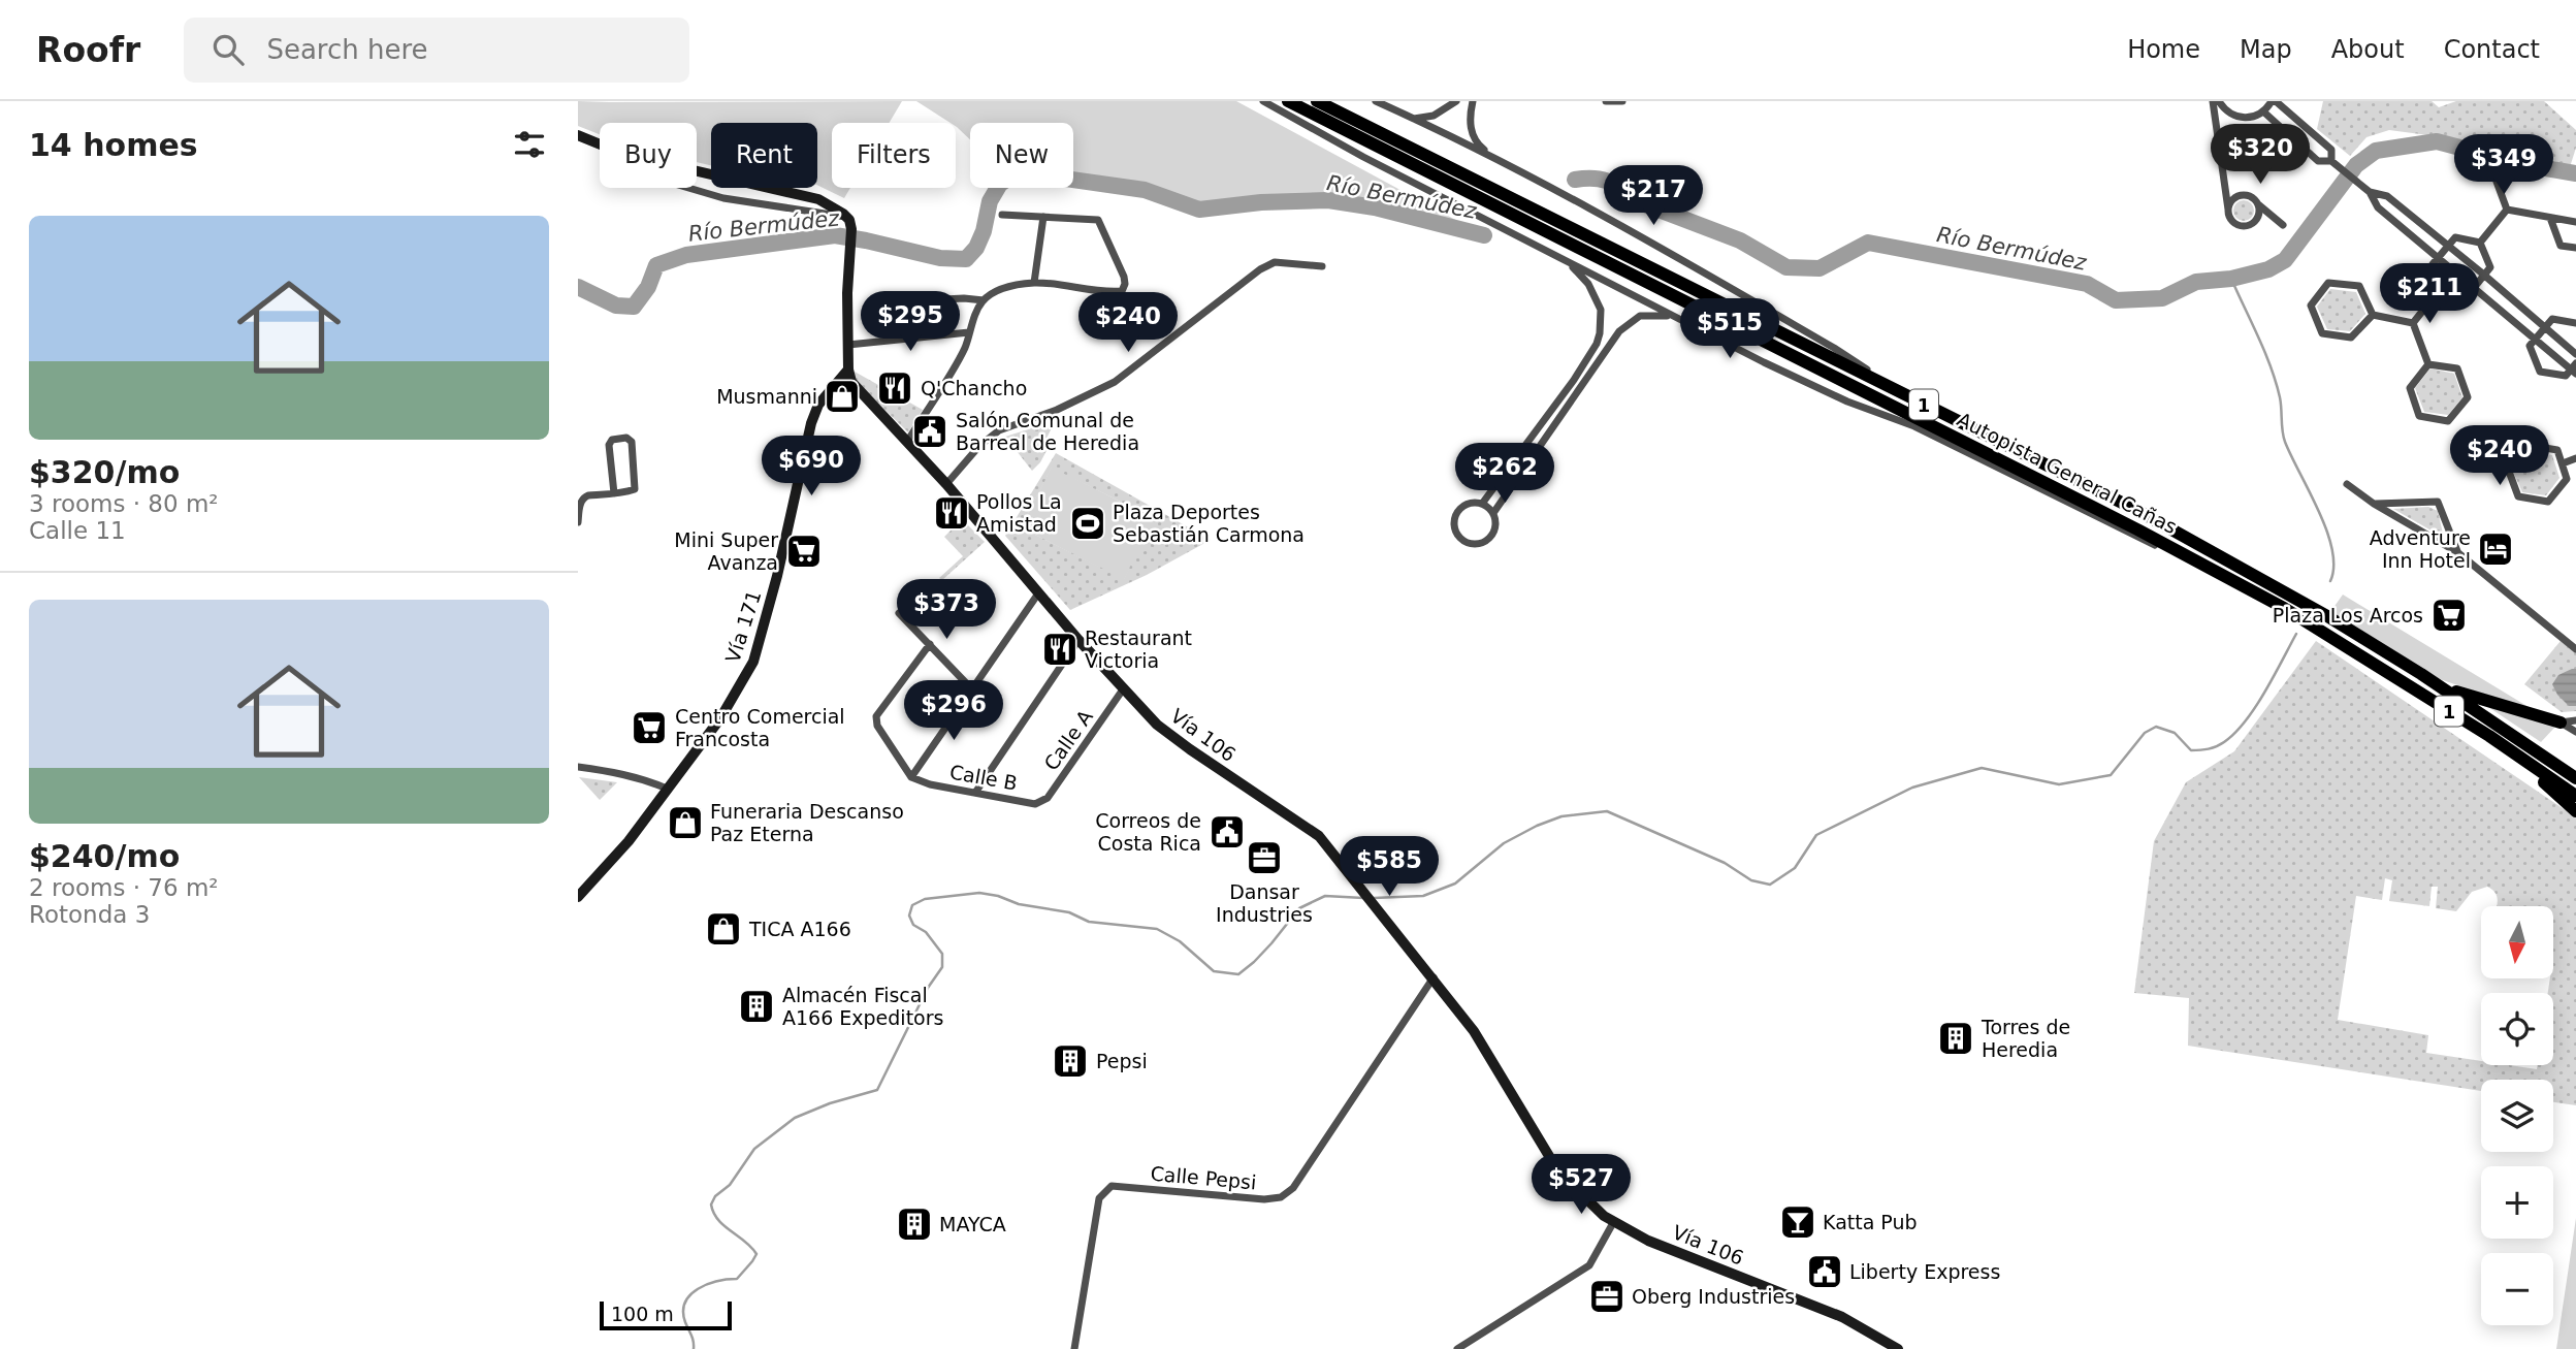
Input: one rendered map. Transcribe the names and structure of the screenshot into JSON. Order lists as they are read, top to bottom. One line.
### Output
{"streets":{"highway":["1","Autopista General Cañas"],"main road":["Vía 171","Vía 106"],"street":["Calle A","Calle B","Calle Pepsi"]},"crossings":[["Vía 171","Vía 106"],["Vía 106","Calle A"],["Vía 106","Calle Pepsi"],["Calle A","Calle B"]],"water":["Río Bermúdez"],"places":{"restaurant":["Q'Chancho","Pollos La Amistad","Restaurant Victoria"],"shop":["Musmanni","Funeraria Descanso Paz Eterna","TICA A166"],"public building":["Salón Comunal de Barreal de Heredia","Correos de Costa Rica","Liberty Express"],"sports":["Plaza Deportes Sebastián Carmona"],"hotel":["Adventure Inn Hotel"],"supermarket":["Mini Super Avanza","Plaza Los Arcos","Centro Comercial Francosta"],"office":["Dansar Industries","Oberg Industries"],"building":["Almacén Fiscal A166 Expeditors","Torres de Heredia","Pepsi","MAYCA"],"bar":["Katta Pub"]},"scale_bar":"100 m","north":"bottom","page":{"header":"Roofr","search":"Search here","nav":["Home","Map","About","Contact"],"heading":"14 homes","chip":["Buy","Rent","Filters","New"],"price":["$320","$349","$217","$211","$295","$240","$515","$240","$690","$262","$373","$296","$585","$527"],"list":[{"name":"$320/mo","note":"3 rooms · 80 m² · Calle 11"},{"name":"$240/mo","note":"2 rooms · 76 m² · Rotonda 3"}],"map_buttons":["+","−"],"scale":"100 m"}}
